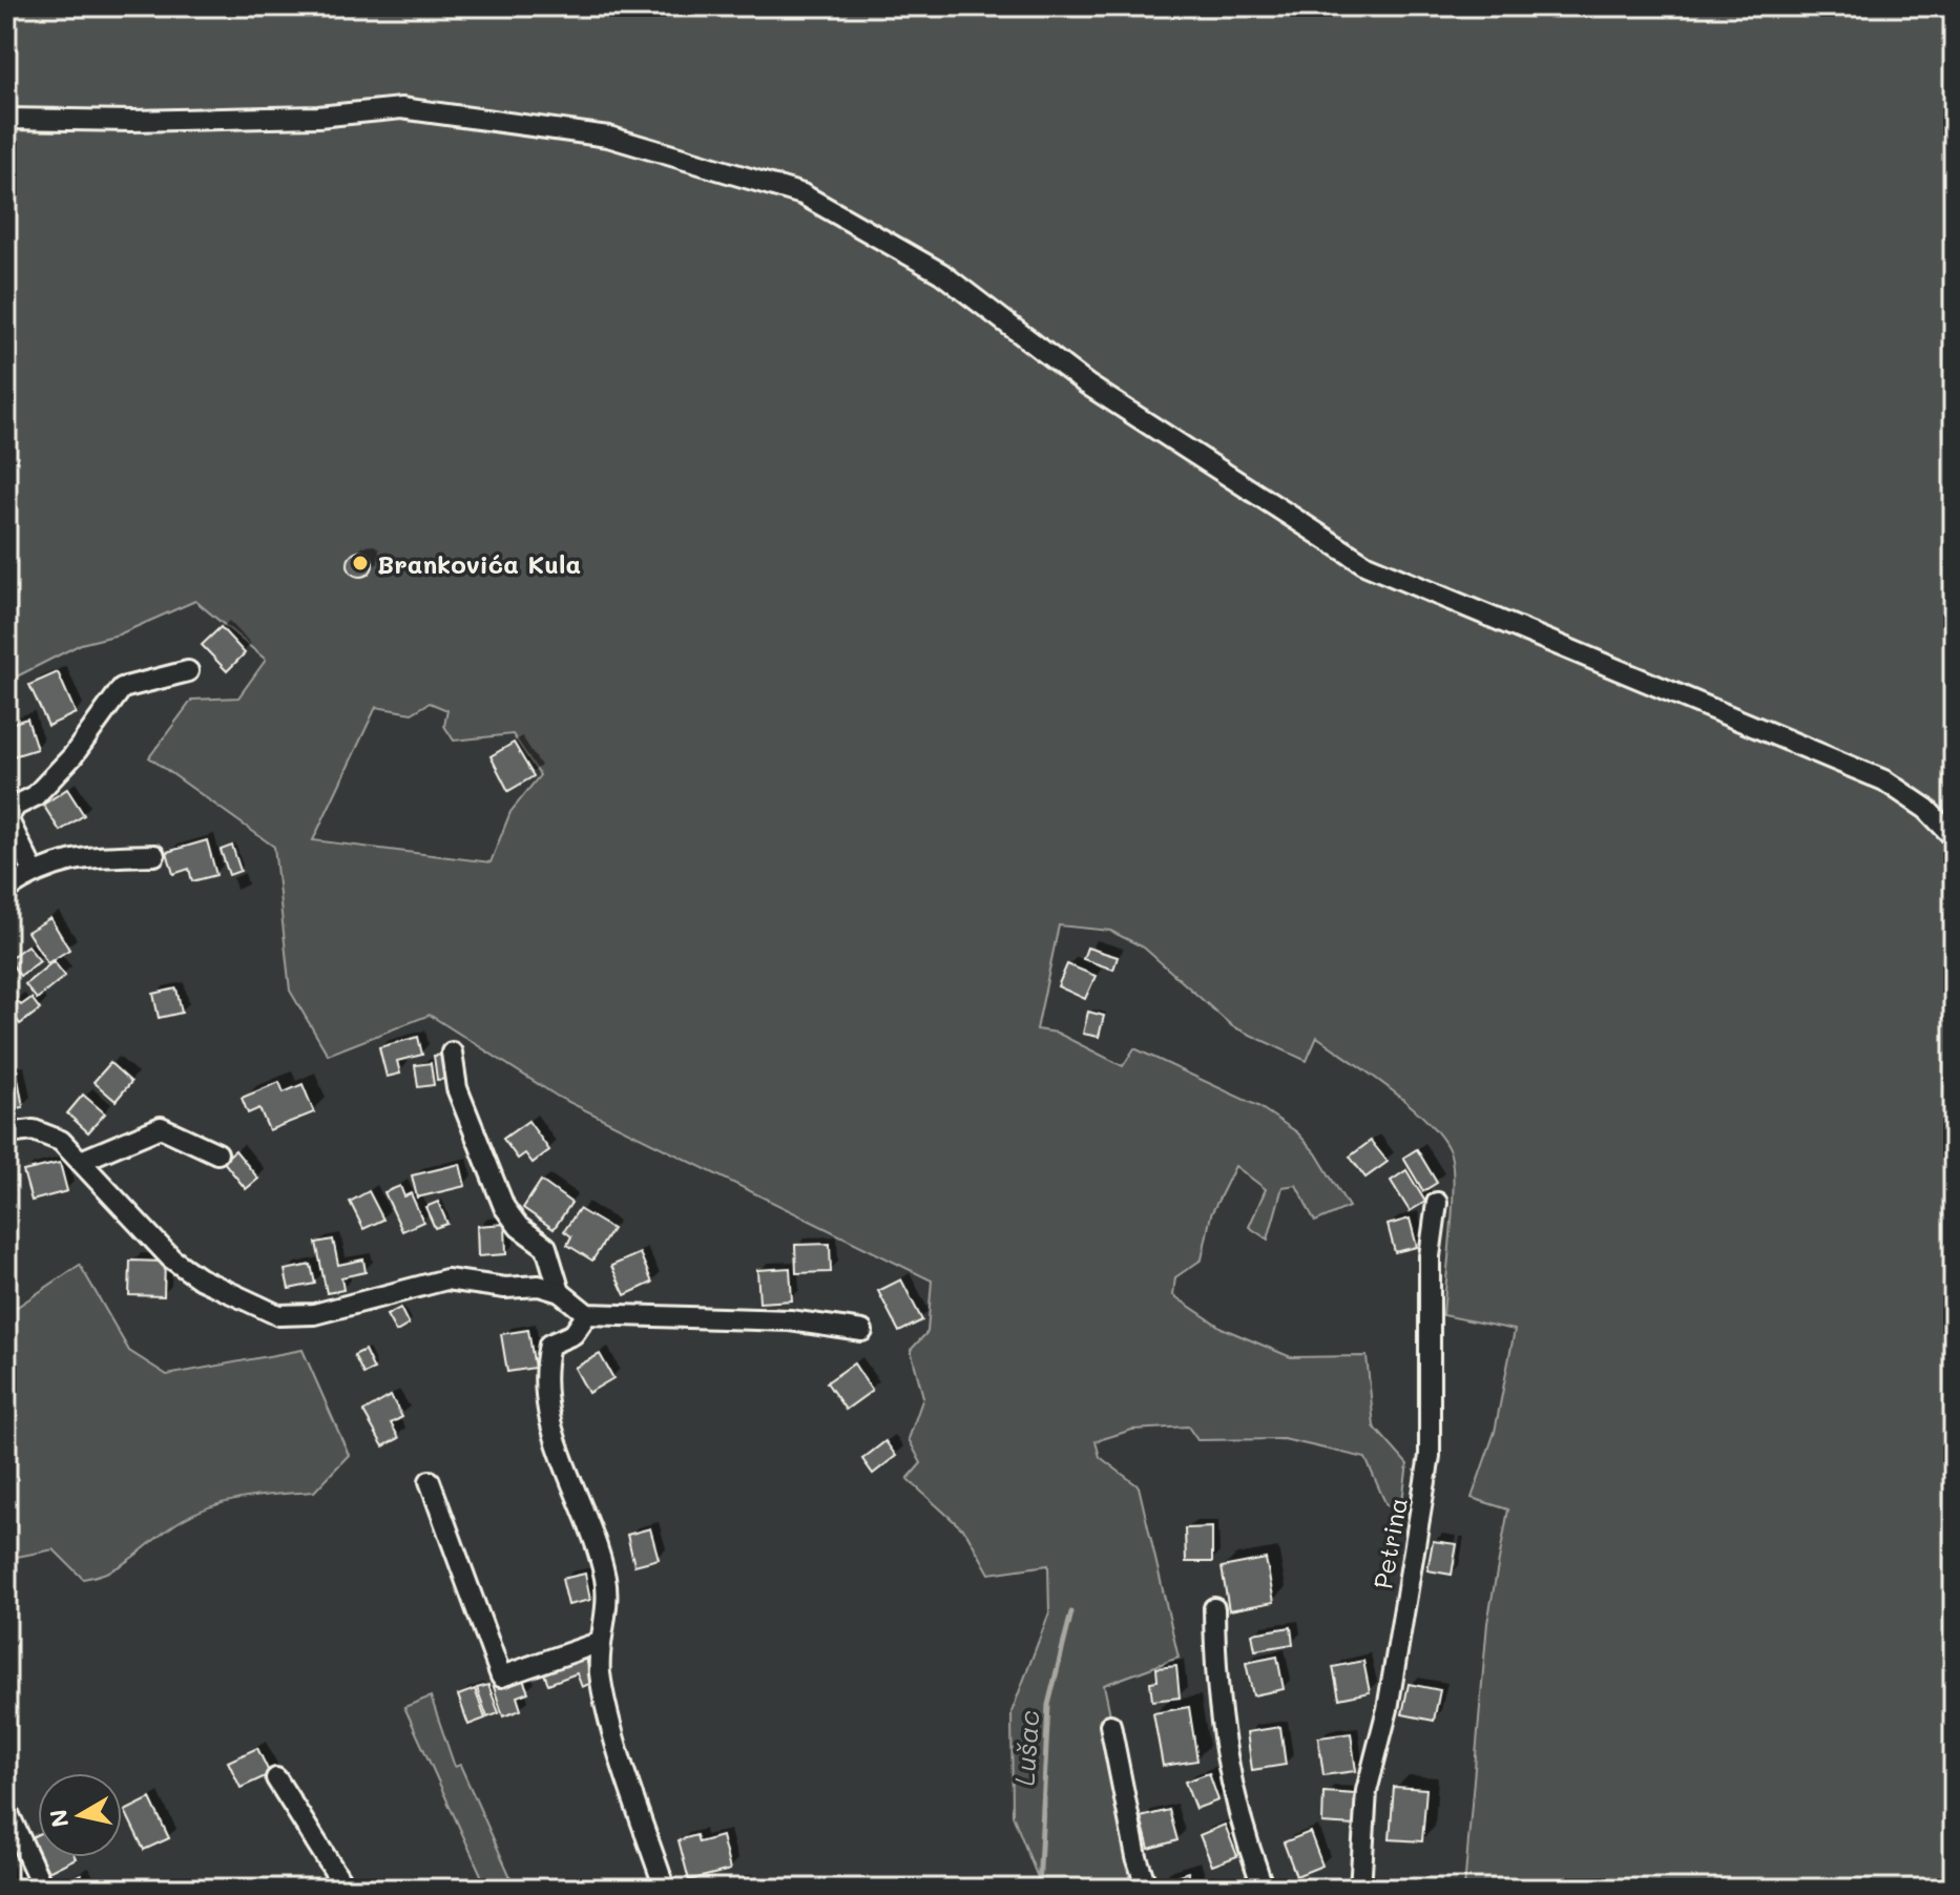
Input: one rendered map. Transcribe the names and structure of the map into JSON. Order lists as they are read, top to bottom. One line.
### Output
{"streets":{"street":["Petrina"]},"water":["Lušac"],"places":["Brankovića Kula"],"north":"left"}
